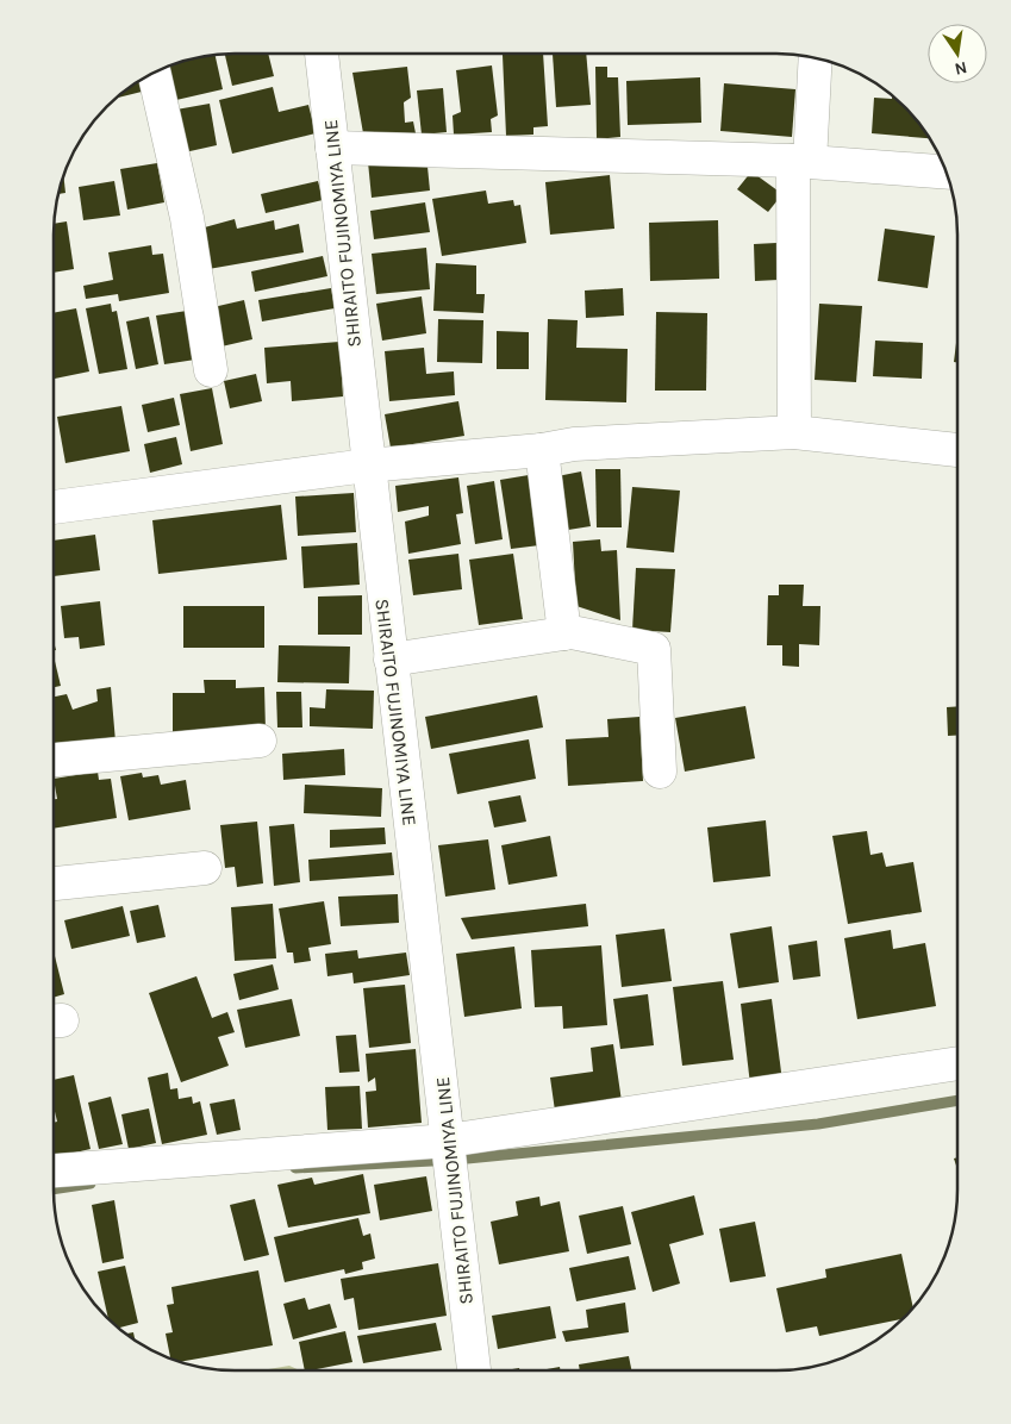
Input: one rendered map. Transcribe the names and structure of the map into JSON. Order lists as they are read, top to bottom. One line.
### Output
{"streets":{"street":["SHIRAITO FUJINOMIYA LINE"]},"north":"bottom"}
